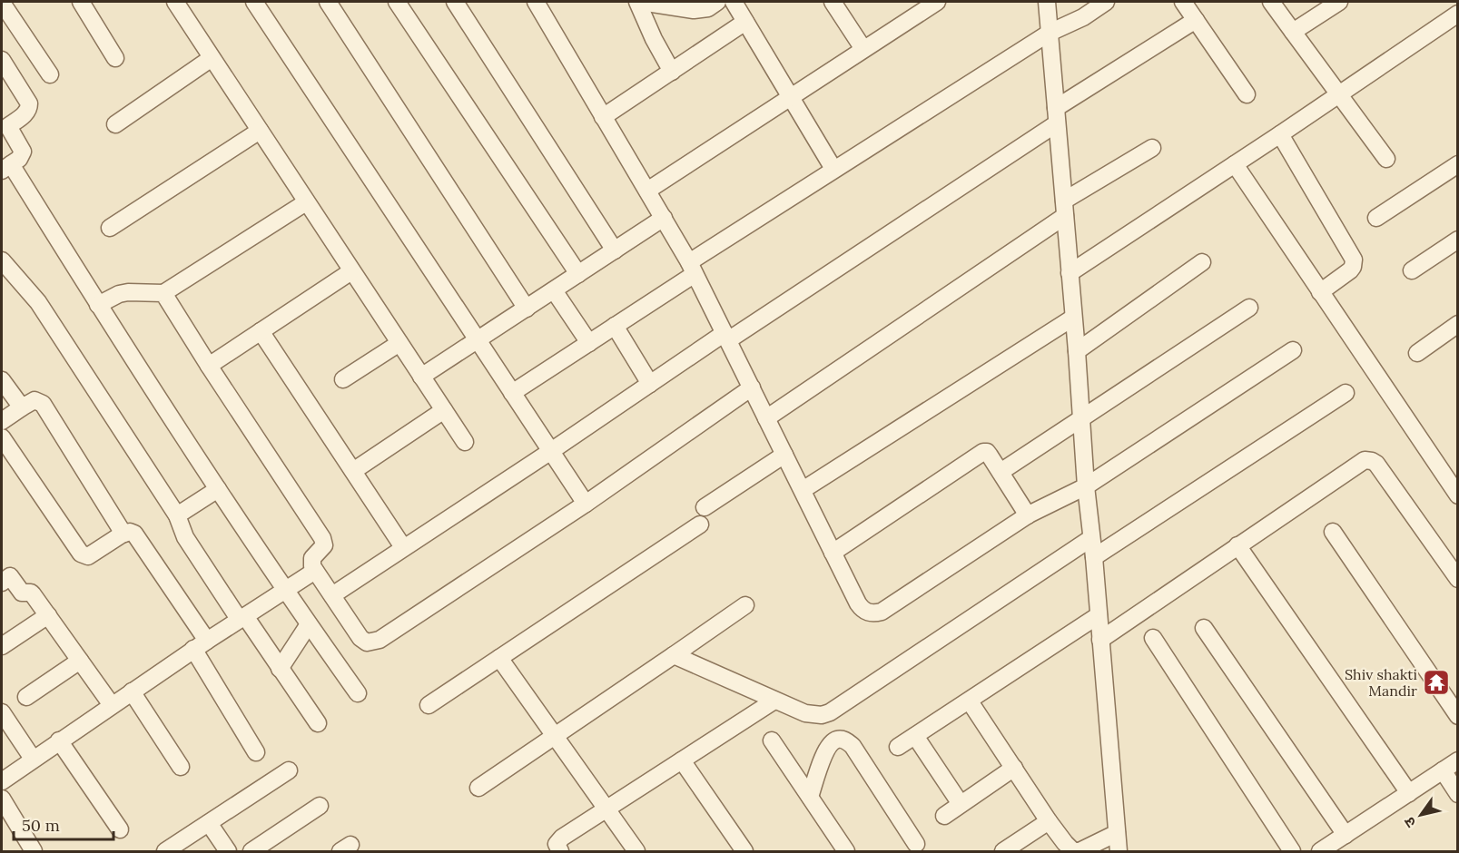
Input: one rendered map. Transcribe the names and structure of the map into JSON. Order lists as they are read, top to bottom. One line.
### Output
{"places":{"temple":["Shiv shakti Mandir"]},"scale_bar":"50 m","north":"bottom left"}
